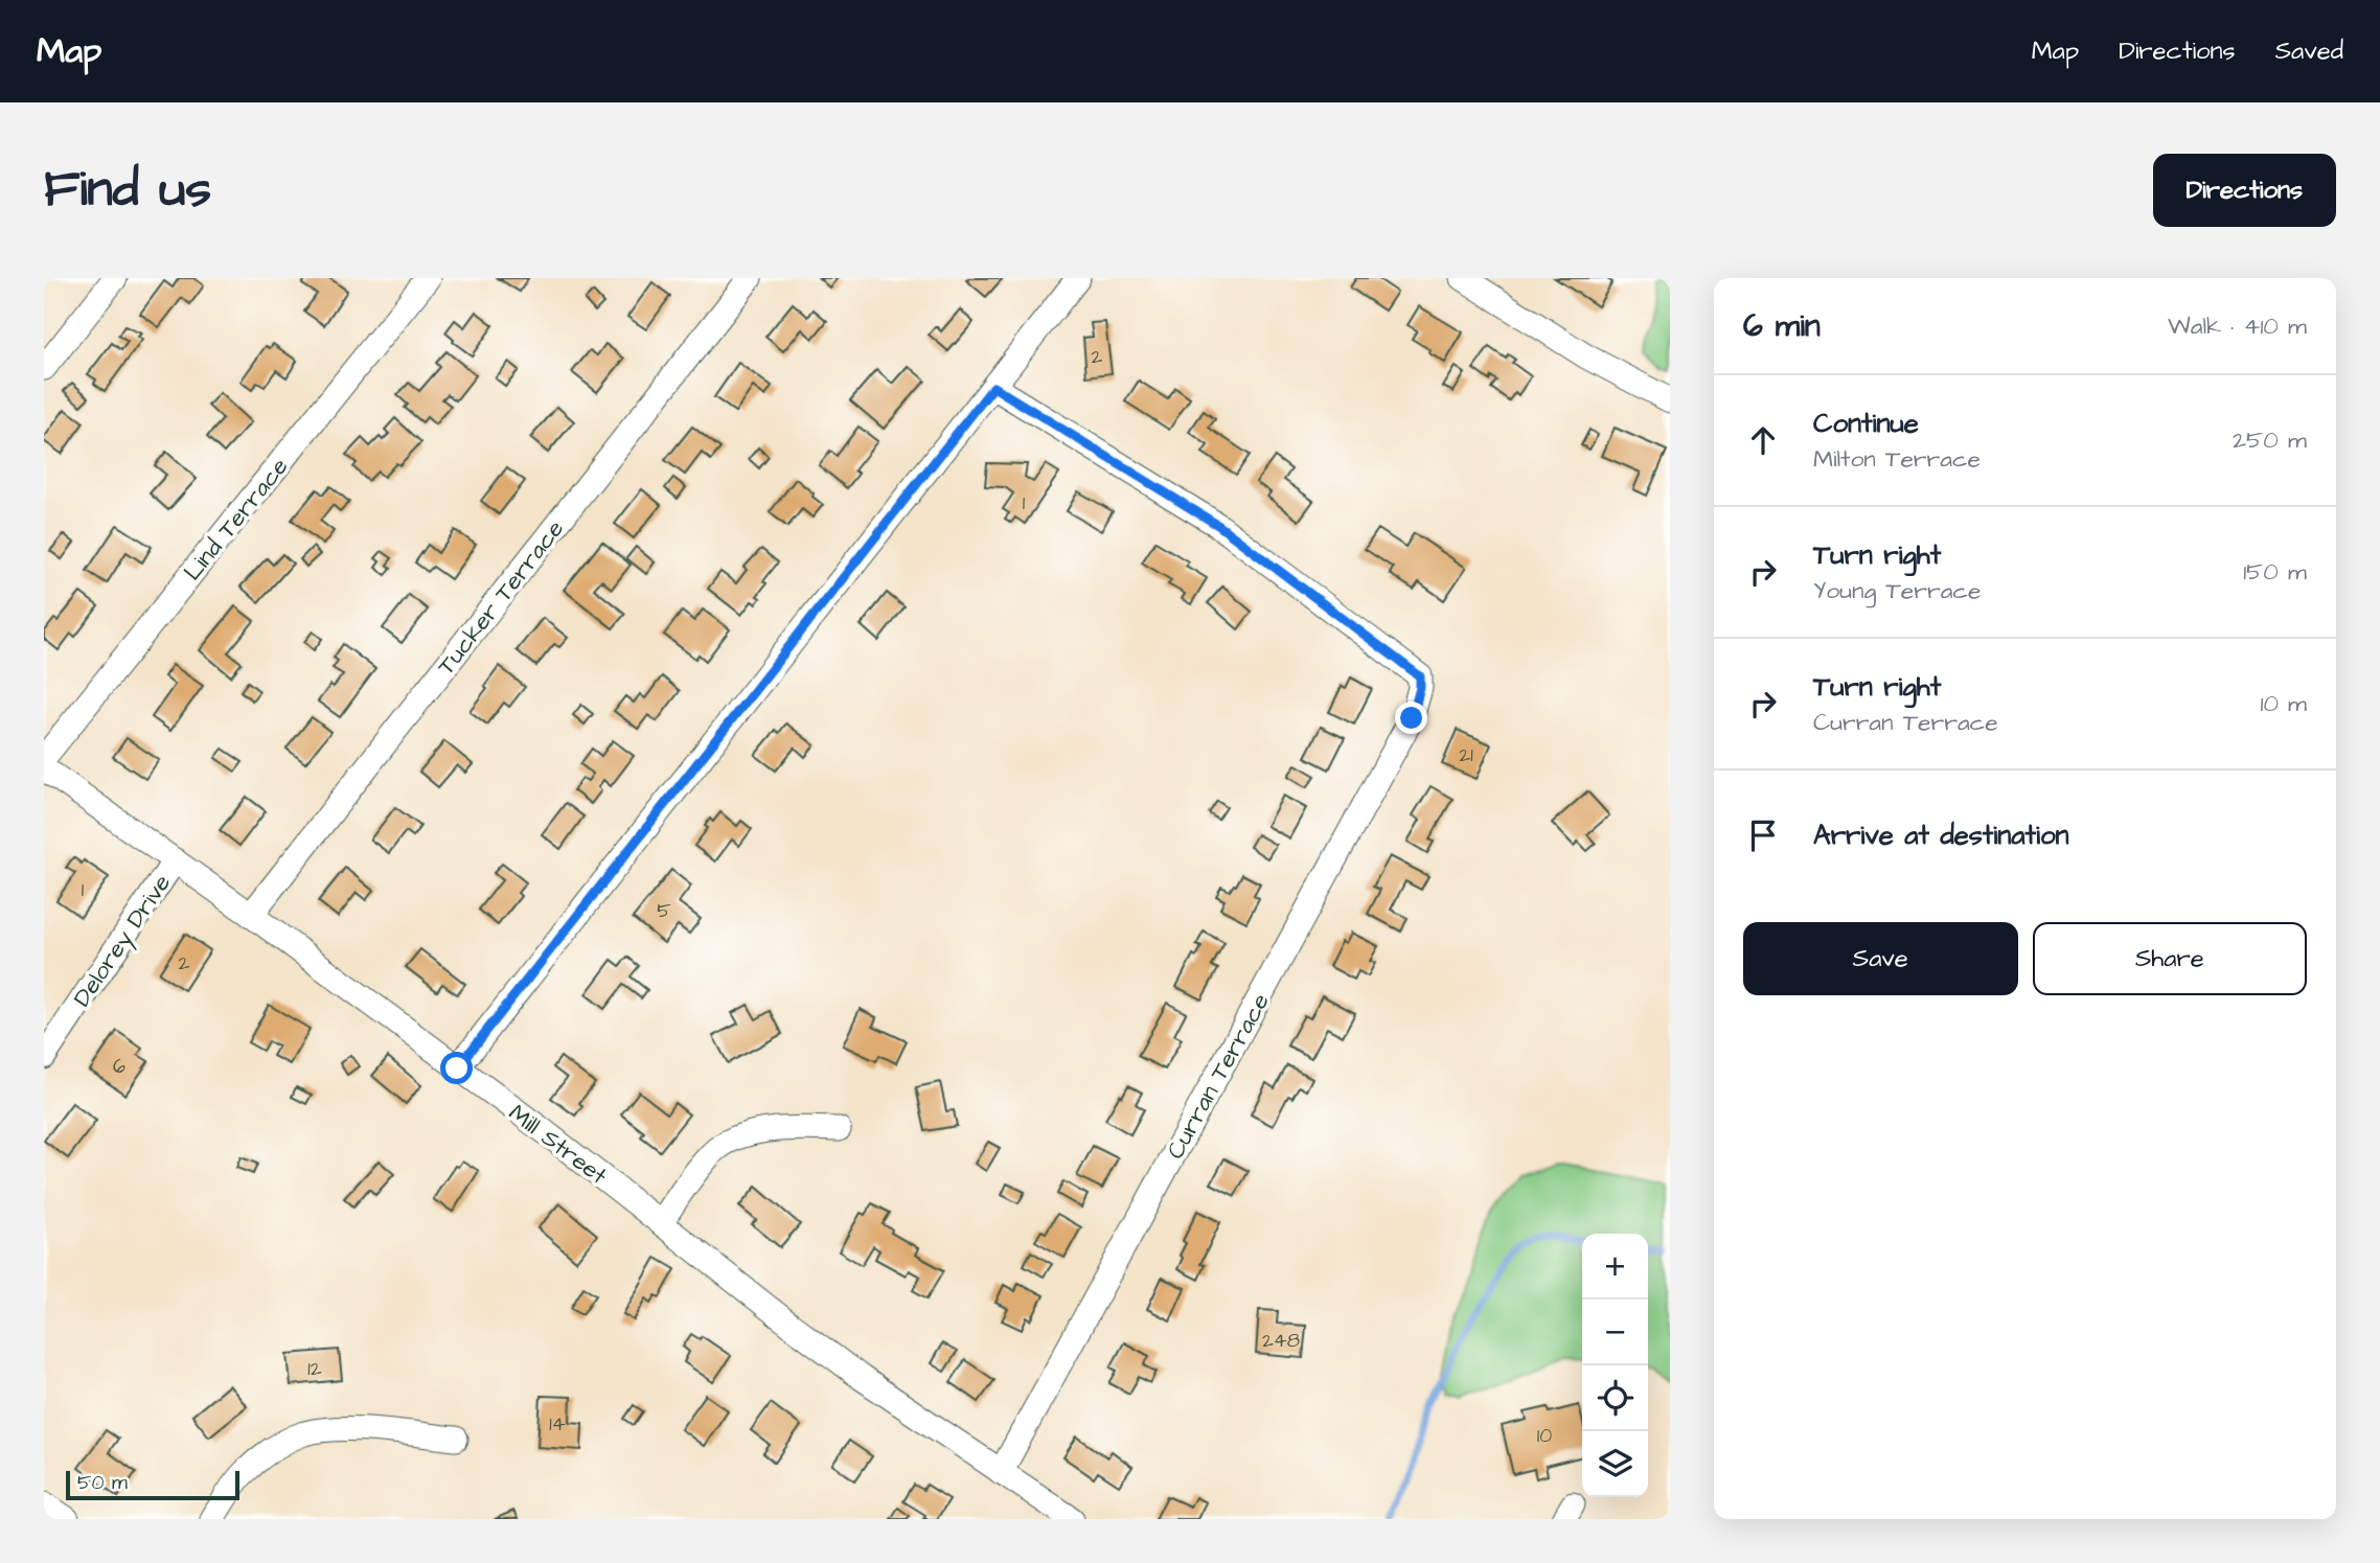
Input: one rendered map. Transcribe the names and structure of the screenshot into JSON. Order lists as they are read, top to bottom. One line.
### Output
{"streets":{"street":["Lind Terrace","Tucker Terrace","Delorey Drive","Curran Terrace","Mill Street"]},"crossings":[["Tucker Terrace","Mill Street"],["Delorey Drive","Mill Street"],["Curran Terrace","Mill Street"]],"house_numbers":["2","1","21","1","5","2","6","248","12","14","10"],"scale_bar":"50 m","page":{"header":"Map","nav":["Map","Directions","Saved"],"buttons":["Directions",["Save","Share"]],"title":"Find us","heading":["6 min","Walk · 410 m"],"list":[["Continue","Milton Terrace","250 m"],["Turn right","Young Terrace","150 m"],["Turn right","Curran Terrace","10 m"],"Arrive at destination"],"map_buttons":["+","−"],"scale":"50 m"}}
